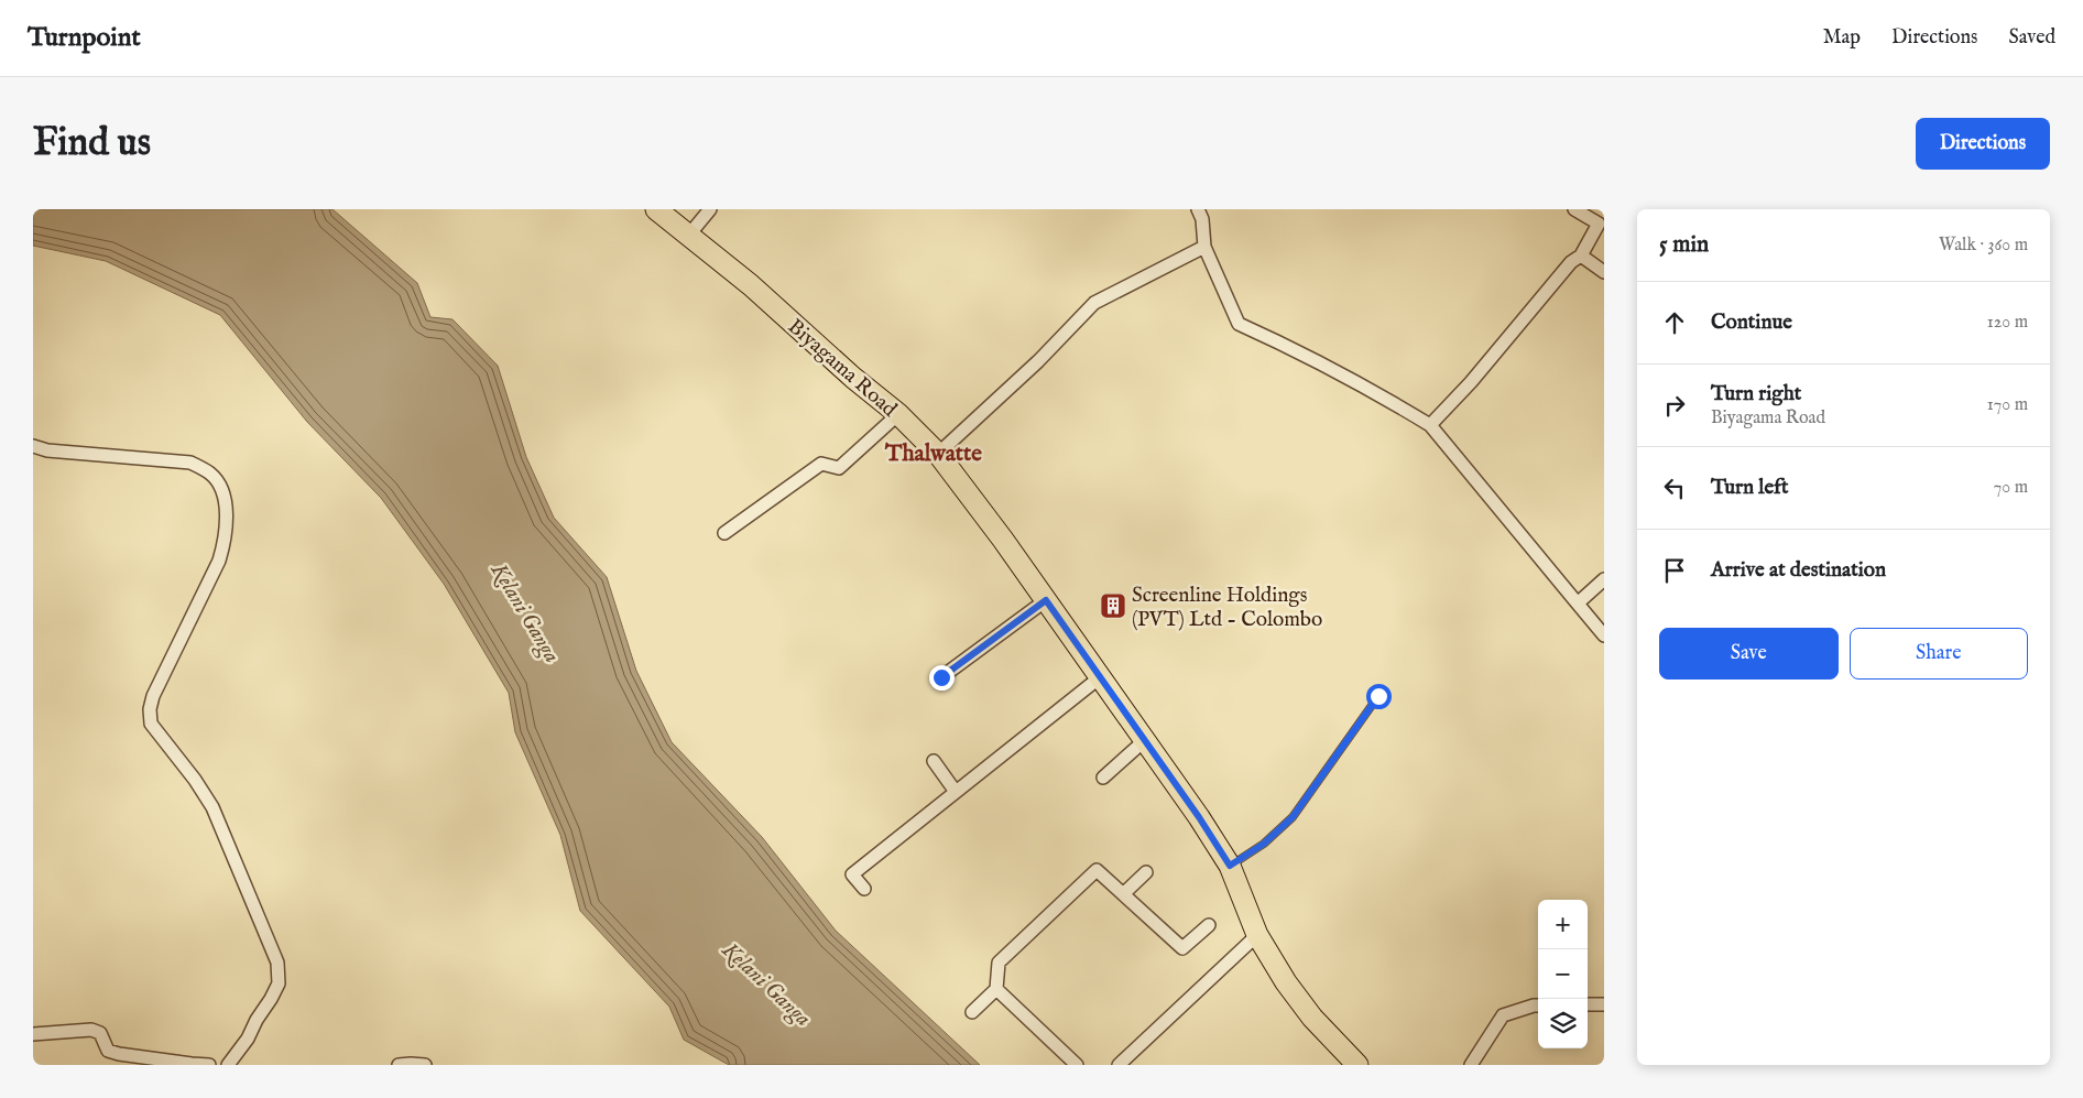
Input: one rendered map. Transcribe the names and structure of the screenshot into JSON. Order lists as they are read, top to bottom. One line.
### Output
{"streets":{"main road":["Biyagama Road"]},"districts":["Thalwatte"],"water":["Kelani Ganga"],"places":{"building":["Screenline Holdings (PVT) Ltd - Colombo"]},"page":{"header":"Turnpoint","nav":["Map","Directions","Saved"],"buttons":["Directions",["Save","Share"]],"title":"Find us","heading":["5 min","Walk · 360 m"],"list":[["Continue","120 m"],["Turn right","Biyagama Road","170 m"],["Turn left","70 m"],"Arrive at destination"],"map_buttons":["+","−"]}}
